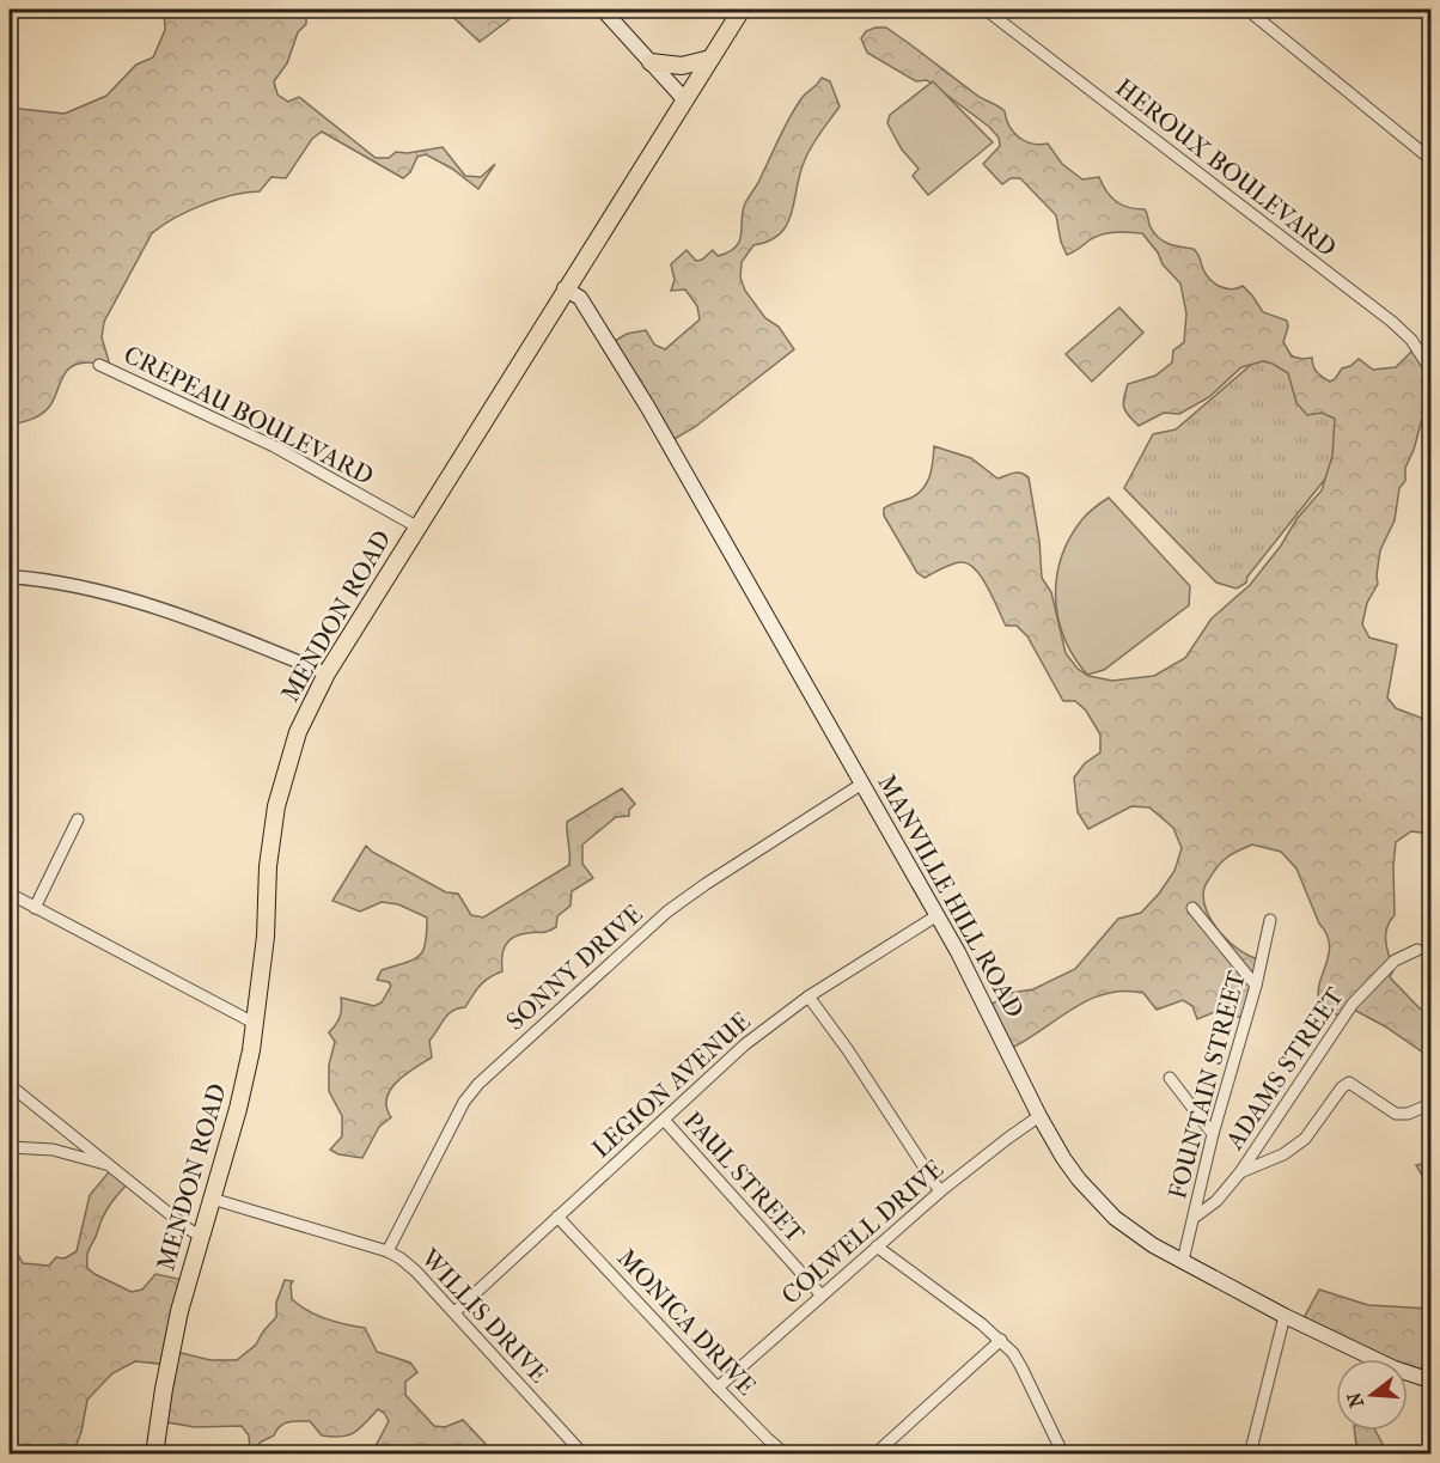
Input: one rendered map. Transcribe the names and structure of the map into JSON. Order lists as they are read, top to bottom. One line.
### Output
{"streets":{"main road":["MENDON ROAD","MANVILLE HILL ROAD"],"street":["HEROUX BOULEVARD","CREPEAU BOULEVARD","SONNY DRIVE","ADAMS STREET","LEGION AVENUE","FOUNTAIN STREET","PAUL STREET","COLWELL DRIVE","WILLIS DRIVE","MONICA DRIVE"]},"crossings":[["CREPEAU BOULEVARD","MENDON ROAD"],["MENDON ROAD","MANVILLE HILL ROAD"],["MENDON ROAD","WILLIS DRIVE"],["MANVILLE HILL ROAD","SONNY DRIVE"],["MANVILLE HILL ROAD","LEGION AVENUE"],["MANVILLE HILL ROAD","FOUNTAIN STREET"],["MANVILLE HILL ROAD","COLWELL DRIVE"],["SONNY DRIVE","WILLIS DRIVE"],["ADAMS STREET","FOUNTAIN STREET"],["LEGION AVENUE","PAUL STREET"],["LEGION AVENUE","WILLIS DRIVE"],["LEGION AVENUE","MONICA DRIVE"],["PAUL STREET","COLWELL DRIVE"],["COLWELL DRIVE","MONICA DRIVE"]],"north":"left"}
